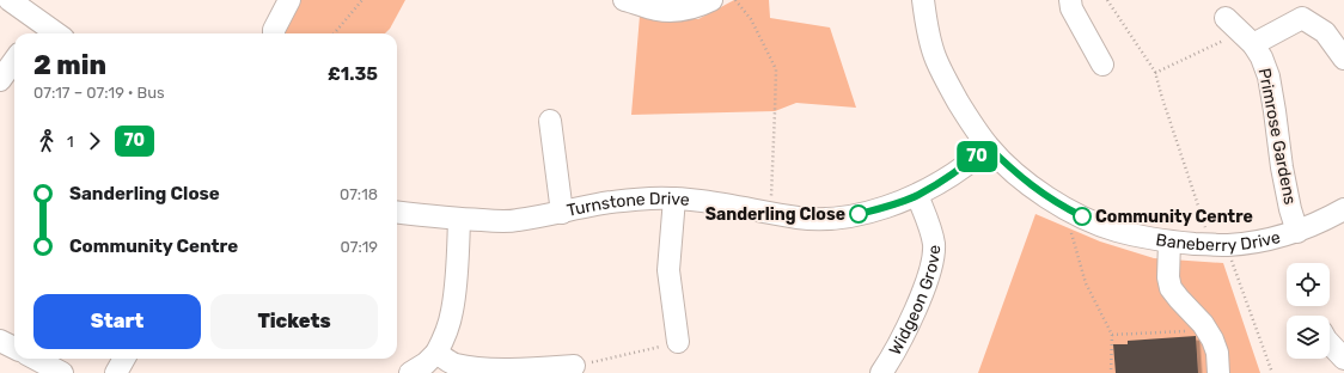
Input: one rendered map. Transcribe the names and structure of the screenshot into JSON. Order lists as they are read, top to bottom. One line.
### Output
{"streets":{"street":["Primrose Gardens","Turnstone Drive","Baneberry Drive","Widgeon Grove"]},"crossings":[["Primrose Gardens","Baneberry Drive"],["Turnstone Drive","Baneberry Drive"],["Turnstone Drive","Widgeon Grove"]],"places":["Sanderling Close","Community Centre"],"lines":["bus line 70"],"page":{"on_map":"70","heading":["2 min","07:17 – 07:19 · Bus","£1.35"],"legs":["1","70"],"list":[{"name":"Sanderling Close","value":"07:18"},{"name":"Community Centre","value":"07:19"}],"buttons":["Start","Tickets"]}}
